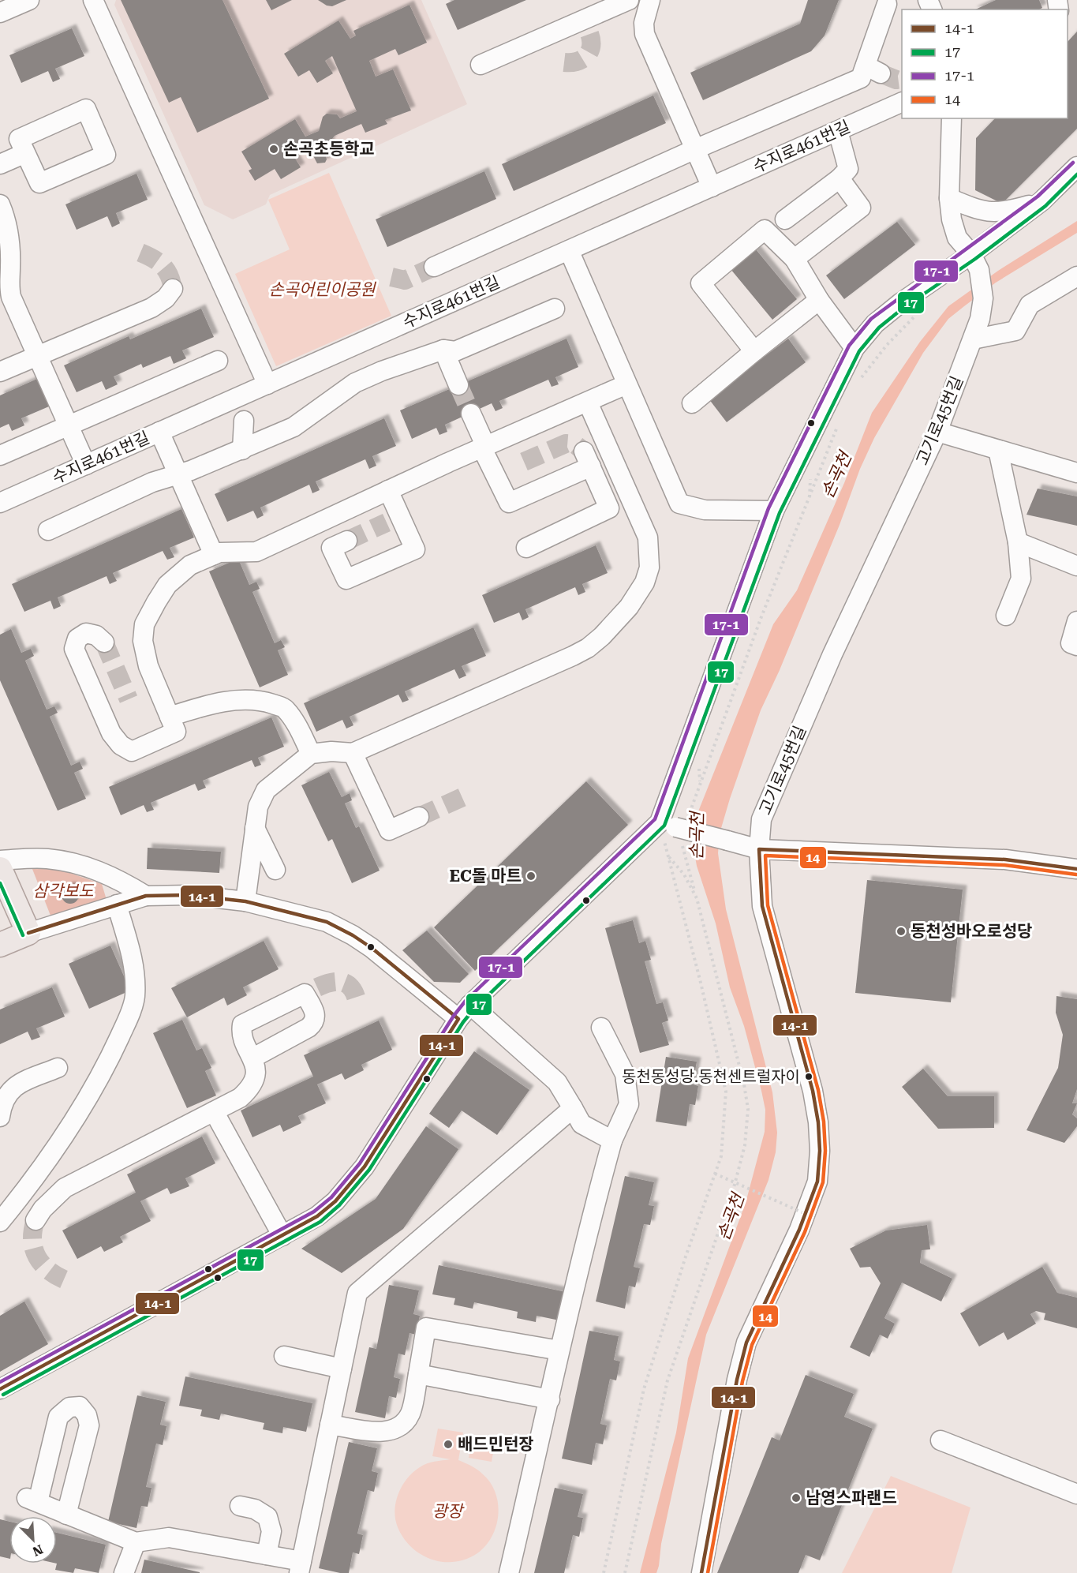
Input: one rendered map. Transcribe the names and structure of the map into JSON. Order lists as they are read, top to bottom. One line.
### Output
{"streets":{"street":["수지로461번길","고기로45번길"]},"water":["손곡천"],"parks":["손곡어린이공원","삼각보도","광장"],"places":["손곡초등학교","EC돌 마트","동천성바오로성당","동천동성당.동천센트럴자이","배드민턴장","남영스파랜드"],"lines":["transit line 17-1","transit line 17","transit line 14-1","transit line 14"],"legend":["14-1","17","17-1","14"],"north":"bottom right"}
